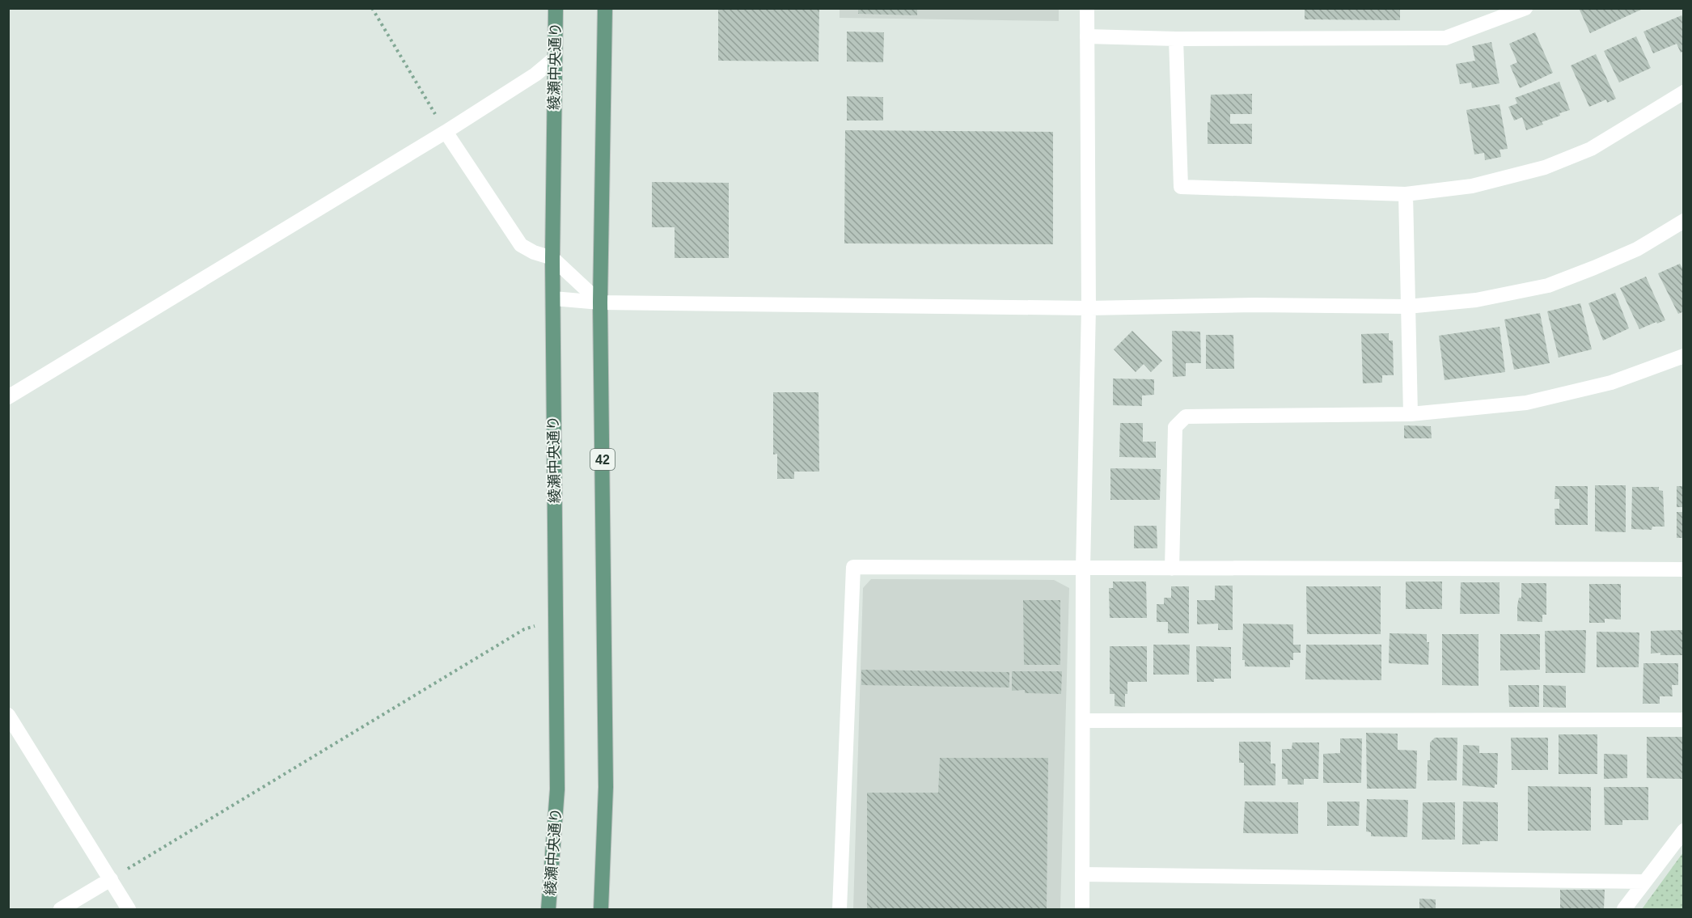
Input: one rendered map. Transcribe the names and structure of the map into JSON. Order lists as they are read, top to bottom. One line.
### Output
{"streets":{"main road":["綾瀬中央通り","42"]}}
